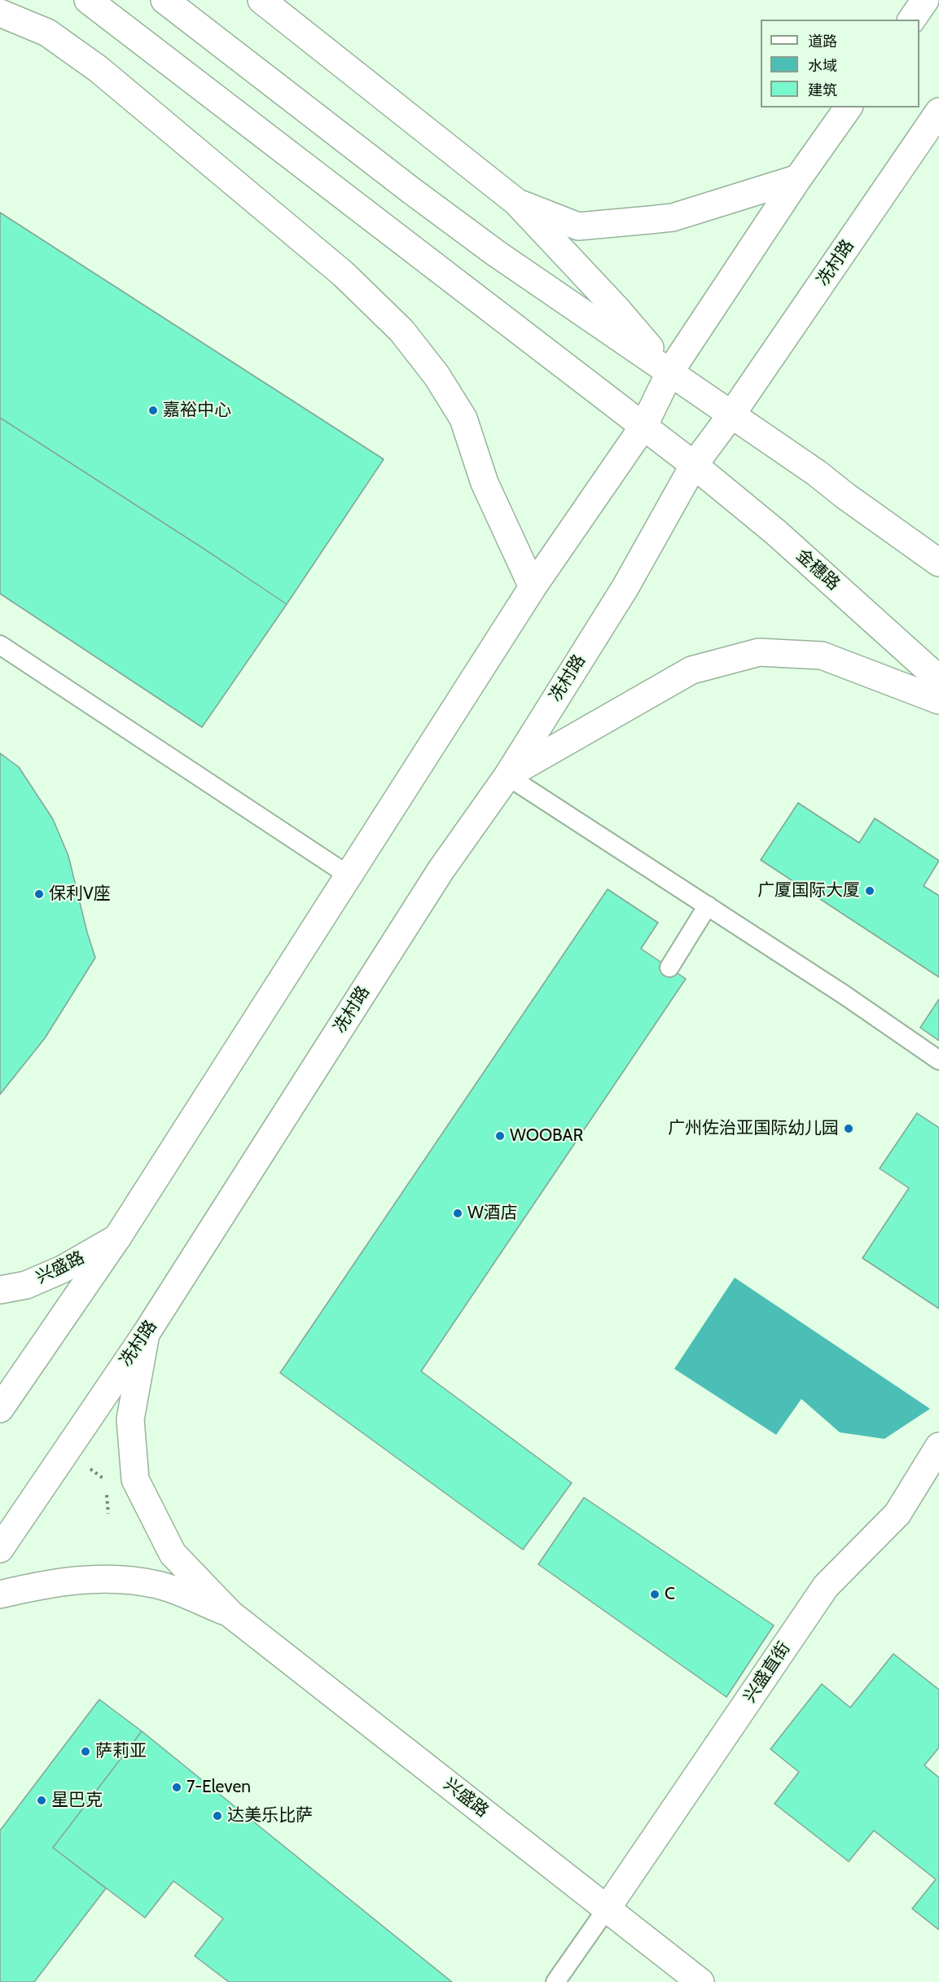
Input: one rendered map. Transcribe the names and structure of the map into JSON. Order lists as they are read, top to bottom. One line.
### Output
{"streets":{"main road":["冼村路","金穗路","兴盛路","兴盛直街"]},"crossings":[["冼村路","金穗路"],["兴盛路","兴盛直街"]],"places":["嘉裕中心","广厦国际大厦","保利V座","广州佐治亚国际幼儿园","WOOBAR","W酒店","C","萨莉亚","7-Eleven","星巴克","达美乐比萨"],"legend":["道路","水域","建筑"]}
